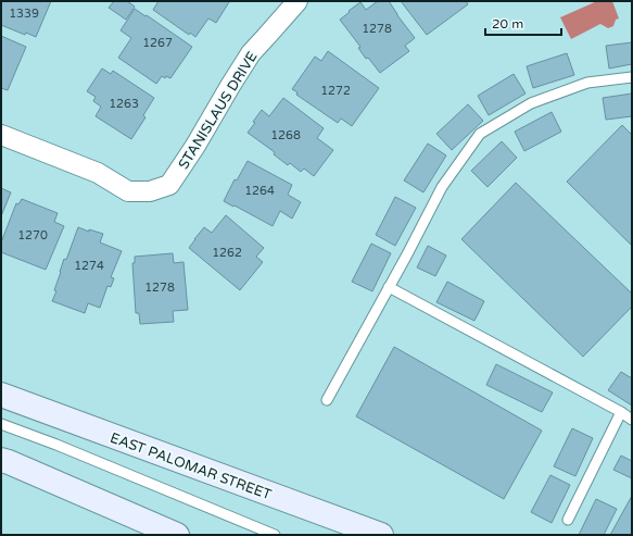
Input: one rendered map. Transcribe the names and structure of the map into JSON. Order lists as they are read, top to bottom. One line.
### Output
{"streets":{"main road":["EAST PALOMAR STREET"],"street":["STANISLAUS DRIVE"]},"house_numbers":["1339","1278","1267","1272","1263","1268","1264","1270","1262","1274","1278"],"scale_bar":"20 m"}
